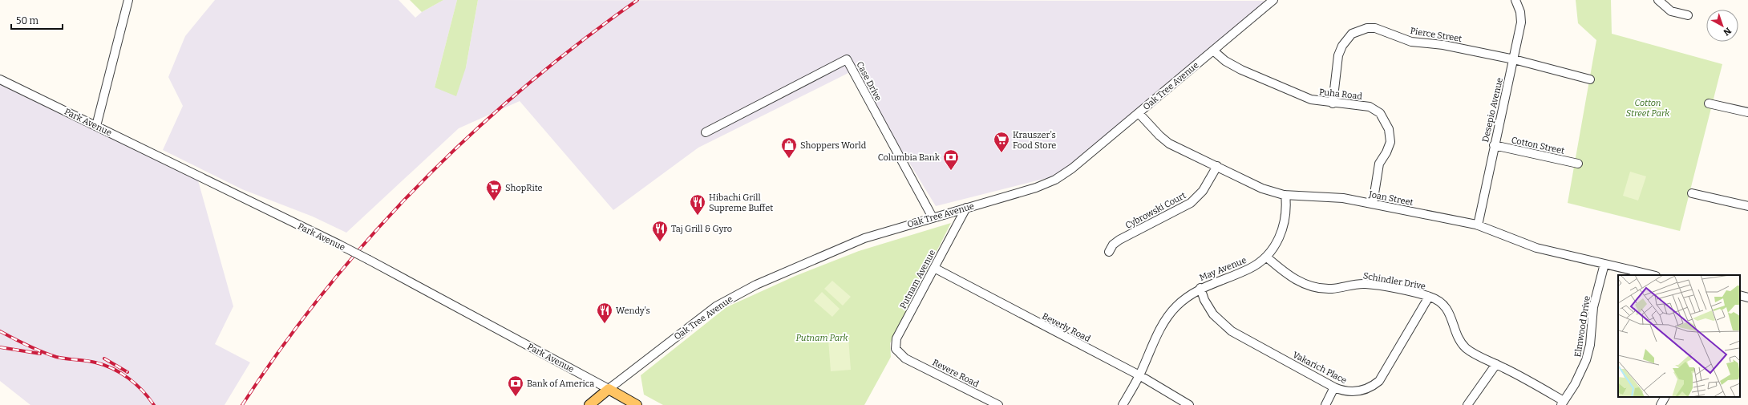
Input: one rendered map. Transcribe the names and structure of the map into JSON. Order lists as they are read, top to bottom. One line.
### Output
{"streets":{"main road":["Oak Tree Avenue","Park Avenue"],"street":["Pierce Street","Case Drive","Puha Road","Desepio Avenue","Cotton Street","Joan Street","Cybrowski Court","May Avenue","Putnam Avenue","Schindler Drive","Elmwood Drive","Beverly Road","Vakarich Place","Revere Road"]},"crossings":[["Pierce Street","Puha Road"],["Pierce Street","Desepio Avenue"],["Case Drive","Oak Tree Avenue"],["Oak Tree Avenue","Puha Road"],["Oak Tree Avenue","Park Avenue"],["Oak Tree Avenue","Joan Street"],["Oak Tree Avenue","Putnam Avenue"],["Puha Road","Joan Street"],["Desepio Avenue","Cotton Street"],["Desepio Avenue","Joan Street"],["Joan Street","Cybrowski Court"],["Joan Street","May Avenue"],["Joan Street","Elmwood Drive"],["May Avenue","Schindler Drive"],["May Avenue","Beverly Road"],["May Avenue","Vakarich Place"],["Putnam Avenue","Beverly Road"],["Putnam Avenue","Revere Road"],["Schindler Drive","Elmwood Drive"],["Schindler Drive","Vakarich Place"]],"parks":["Cotton Street Park","Putnam Park"],"places":{"supermarket":["Krauszer's Food Store","ShopRite"],"shop":["Shoppers World"],"bank":["Columbia Bank","Bank of America"],"restaurant":["Hibachi Grill Supreme Buffet","Taj Grill & Gyro","Wendy's"]},"scale_bar":"50 m","north":"bottom right"}
